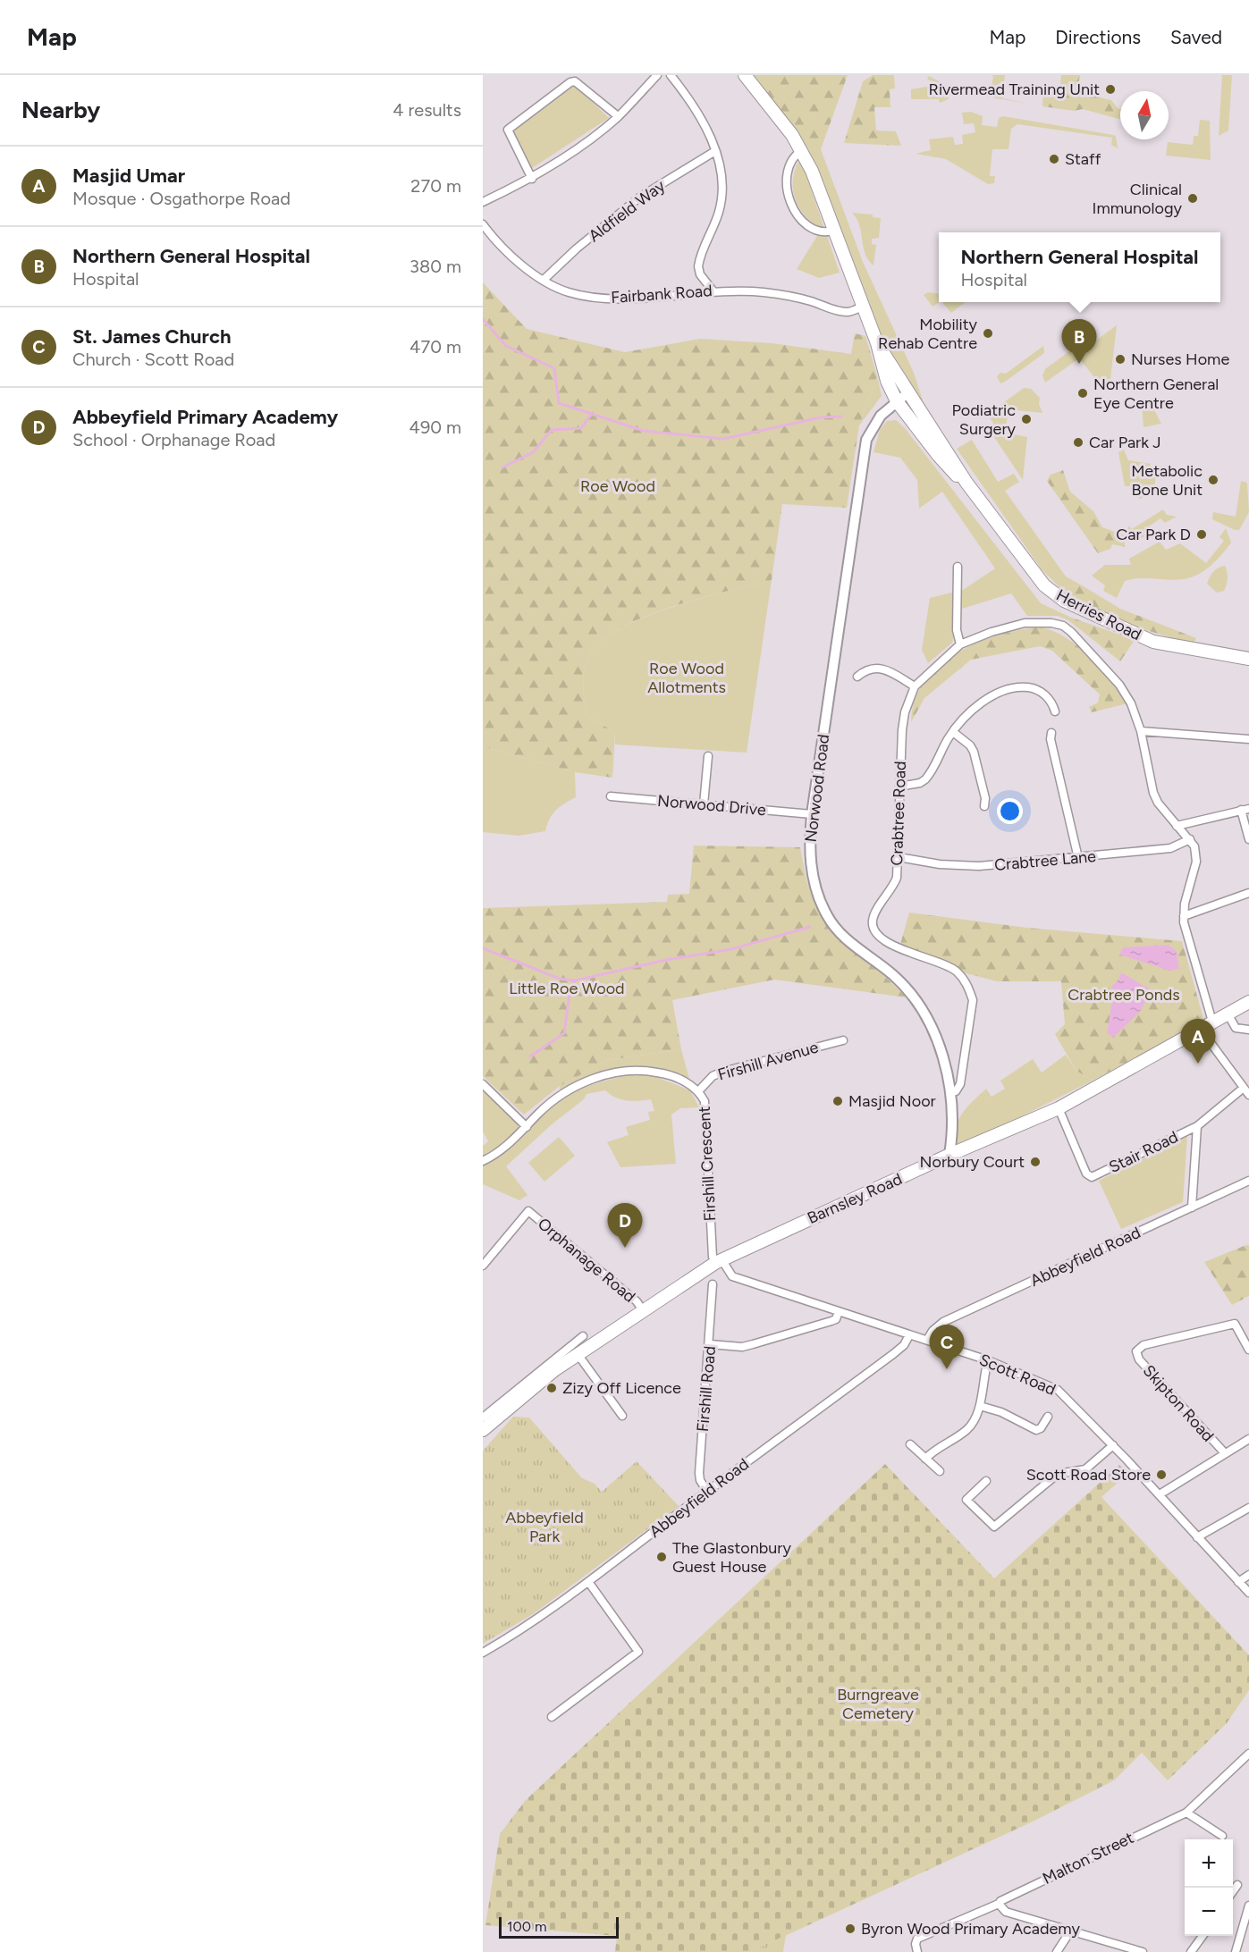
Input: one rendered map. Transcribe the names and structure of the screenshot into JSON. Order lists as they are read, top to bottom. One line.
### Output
{"streets":{"main road":["Herries Road","Barnsley Road"],"street":["Aldfield Way","Fairbank Road","Norwood Road","Norwood Drive","Crabtree Road","Crabtree Lane","Firshill Avenue","Stair Road","Firshill Crescent","Abbeyfield Road","Orphanage Road","Scott Road","Firshill Road","Skipton Road","Malton Street"]},"crossings":[["Aldfield Way","Fairbank Road"],["Fairbank Road","Herries Road"],["Herries Road","Norwood Road"],["Norwood Road","Norwood Drive"],["Norwood Road","Crabtree Road"],["Norwood Road","Barnsley Road"],["Crabtree Road","Crabtree Lane"],["Firshill Avenue","Firshill Crescent"],["Stair Road","Barnsley Road"],["Firshill Crescent","Barnsley Road"],["Firshill Crescent","Scott Road"],["Barnsley Road","Orphanage Road"],["Barnsley Road","Scott Road"],["Abbeyfield Road","Scott Road"],["Abbeyfield Road","Firshill Road"]],"parks":["Roe Wood","Roe Wood Allotments","Little Roe Wood","Crabtree Ponds","Abbeyfield Park","Burngreave Cemetery"],"places":["Rivermead Training Unit","Staff","Clinical Immunology","Mobility Rehab Centre","Nurses Home","Northern General Eye Centre","Podiatric Surgery","Car Park J","Metabolic Bone Unit","Car Park D","Masjid Noor","Norbury Court","Zizy Off Licence","Scott Road Store","The Glastonbury Guest House","Byron Wood Primary Academy"],"scale_bar":"100 m","north":"top","page":{"header":"Map","nav":["Map","Directions","Saved"],"heading":["Nearby","4 results"],"list":[{"mark":"A","name":"Masjid Umar","note":"Mosque · Osgathorpe Road","value":"270 m"},{"mark":"B","name":"Northern General Hospital","note":"Hospital","value":"380 m"},{"mark":"C","name":"St. James Church","note":"Church · Scott Road","value":"470 m"},{"mark":"D","name":"Abbeyfield Primary Academy","note":"School · Orphanage Road","value":"490 m"}],"popup":["Northern General Hospital","Hospital"],"pins":["B","A","D","C"],"map_buttons":["+","−"],"scale":"100 m"}}
